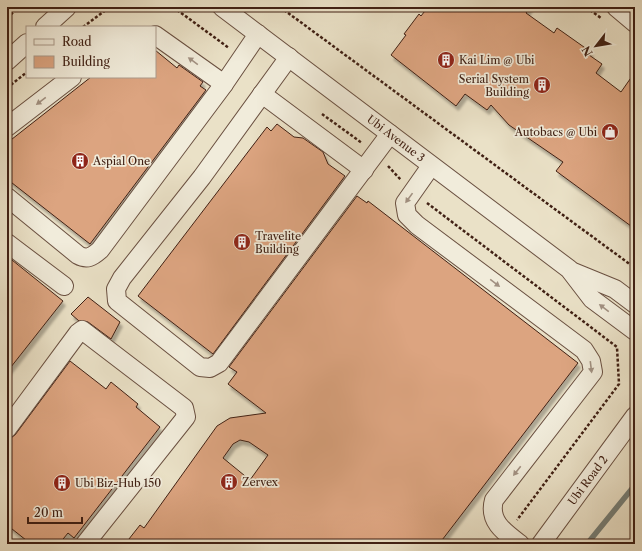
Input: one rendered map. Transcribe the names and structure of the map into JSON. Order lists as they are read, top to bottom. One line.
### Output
{"streets":{"street":["Ubi Avenue 3","Ubi Road 2"]},"places":{"building":["Kai Lim @ Ubi","Serial System Building","Aspial One","Travelite Building","Zervex","Ubi Biz-Hub 150"],"shop":["Autobacs @ Ubi"]},"legend":["Road","Building"],"scale_bar":"20 m","north":"bottom left"}
